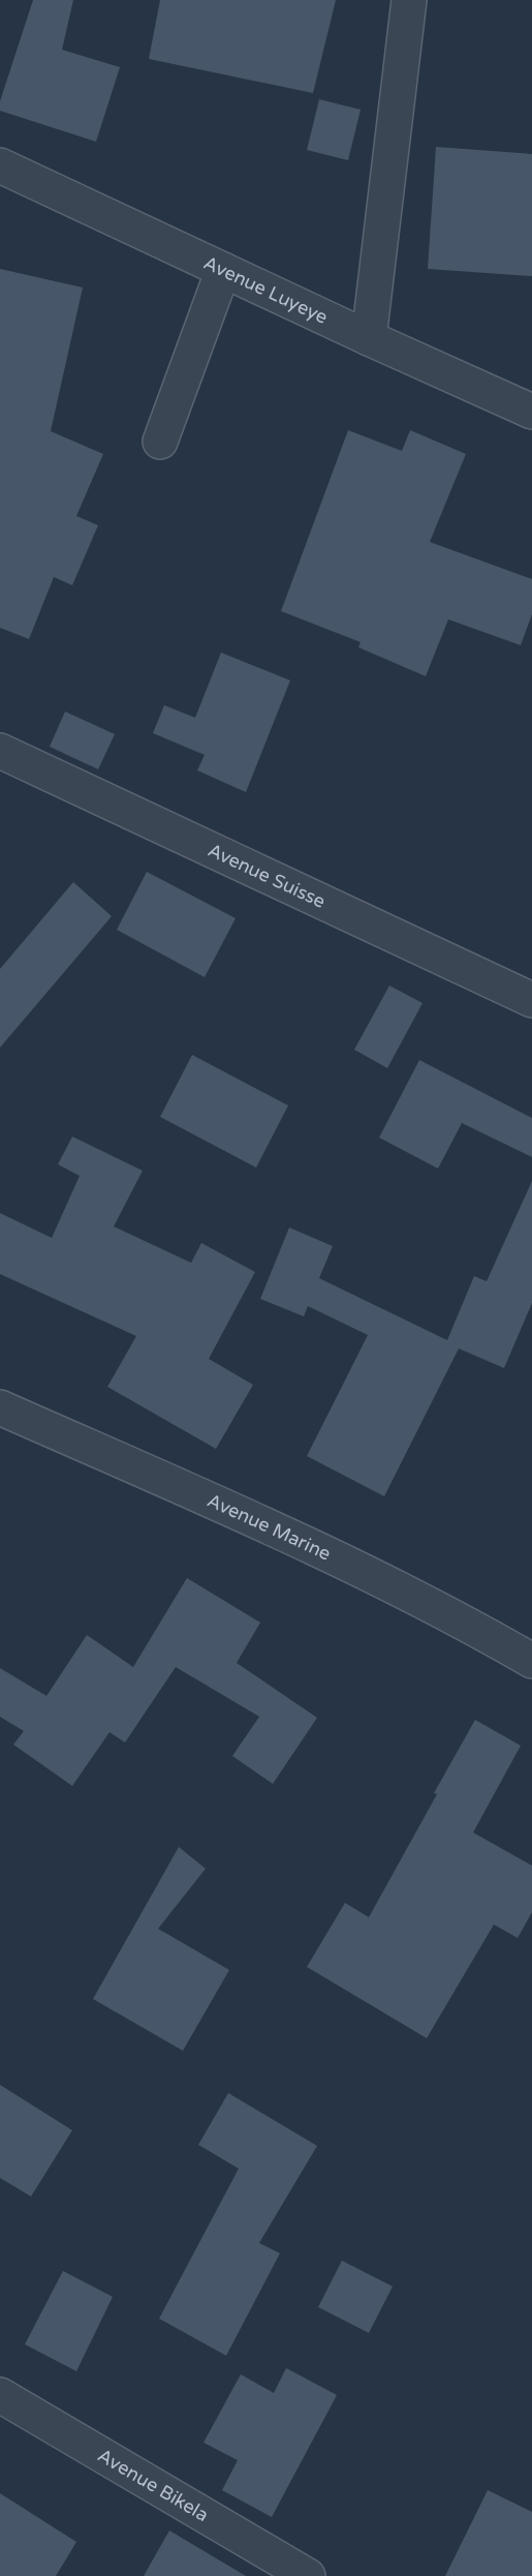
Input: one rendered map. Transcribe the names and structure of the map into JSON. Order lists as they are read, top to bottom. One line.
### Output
{"streets":{"street":["Avenue Luyeye","Avenue Suisse","Avenue Marine","Avenue Bikela"]}}
